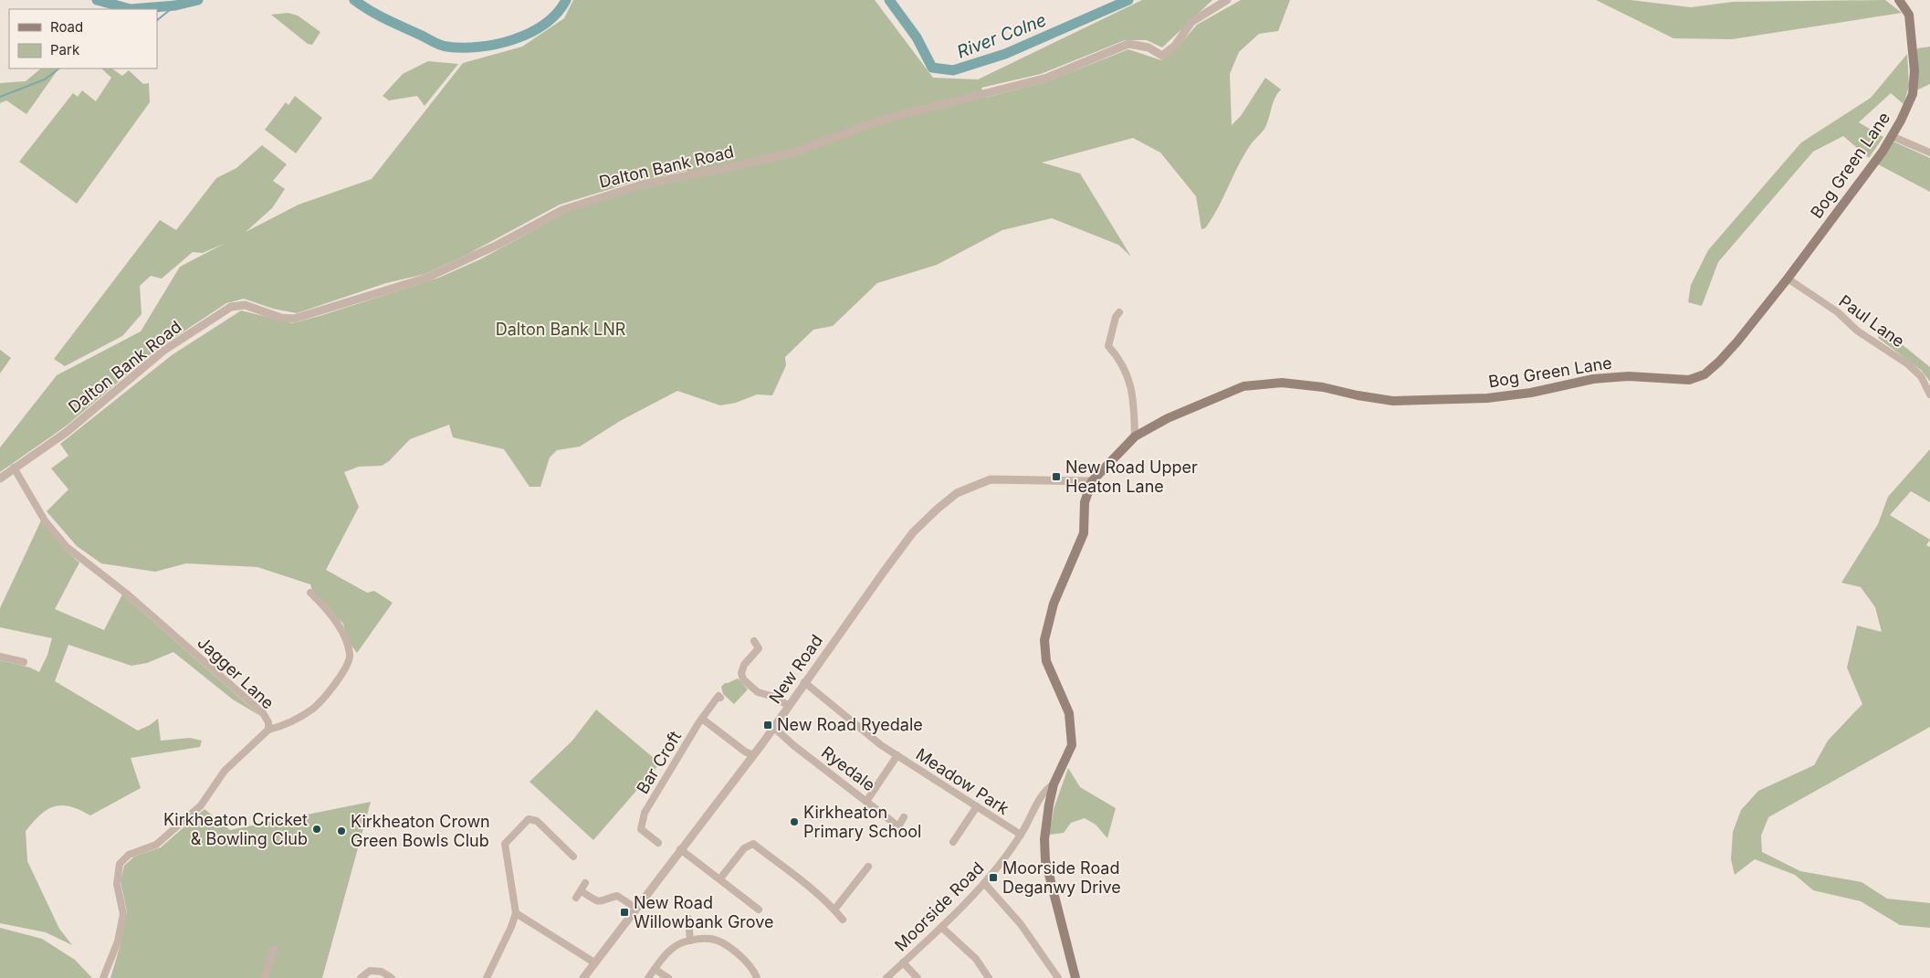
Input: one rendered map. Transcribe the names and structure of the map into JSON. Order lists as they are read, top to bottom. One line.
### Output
{"streets":{"main road":["Bog Green Lane"],"street":["Dalton Bank Road","Paul Lane","New Road","Jagger Lane","Bar Croft","Ryedale","Meadow Park","Moorside Road"]},"crossings":[["Bog Green Lane","Paul Lane"],["Bog Green Lane","New Road"],["Dalton Bank Road","Jagger Lane"],["New Road","Ryedale"],["New Road","Meadow Park"],["Meadow Park","Moorside Road"]],"water":["River Colne"],"parks":["Dalton Bank LNR"],"places":{"transit":["New Road Upper Heaton Lane","New Road Ryedale","Moorside Road Deganwy Drive","New Road Willowbank Grove"],"other":["Kirkheaton Primary School","Kirkheaton Cricket & Bowling Club","Kirkheaton Crown Green Bowls Club"]},"legend":["Road","Park"]}
